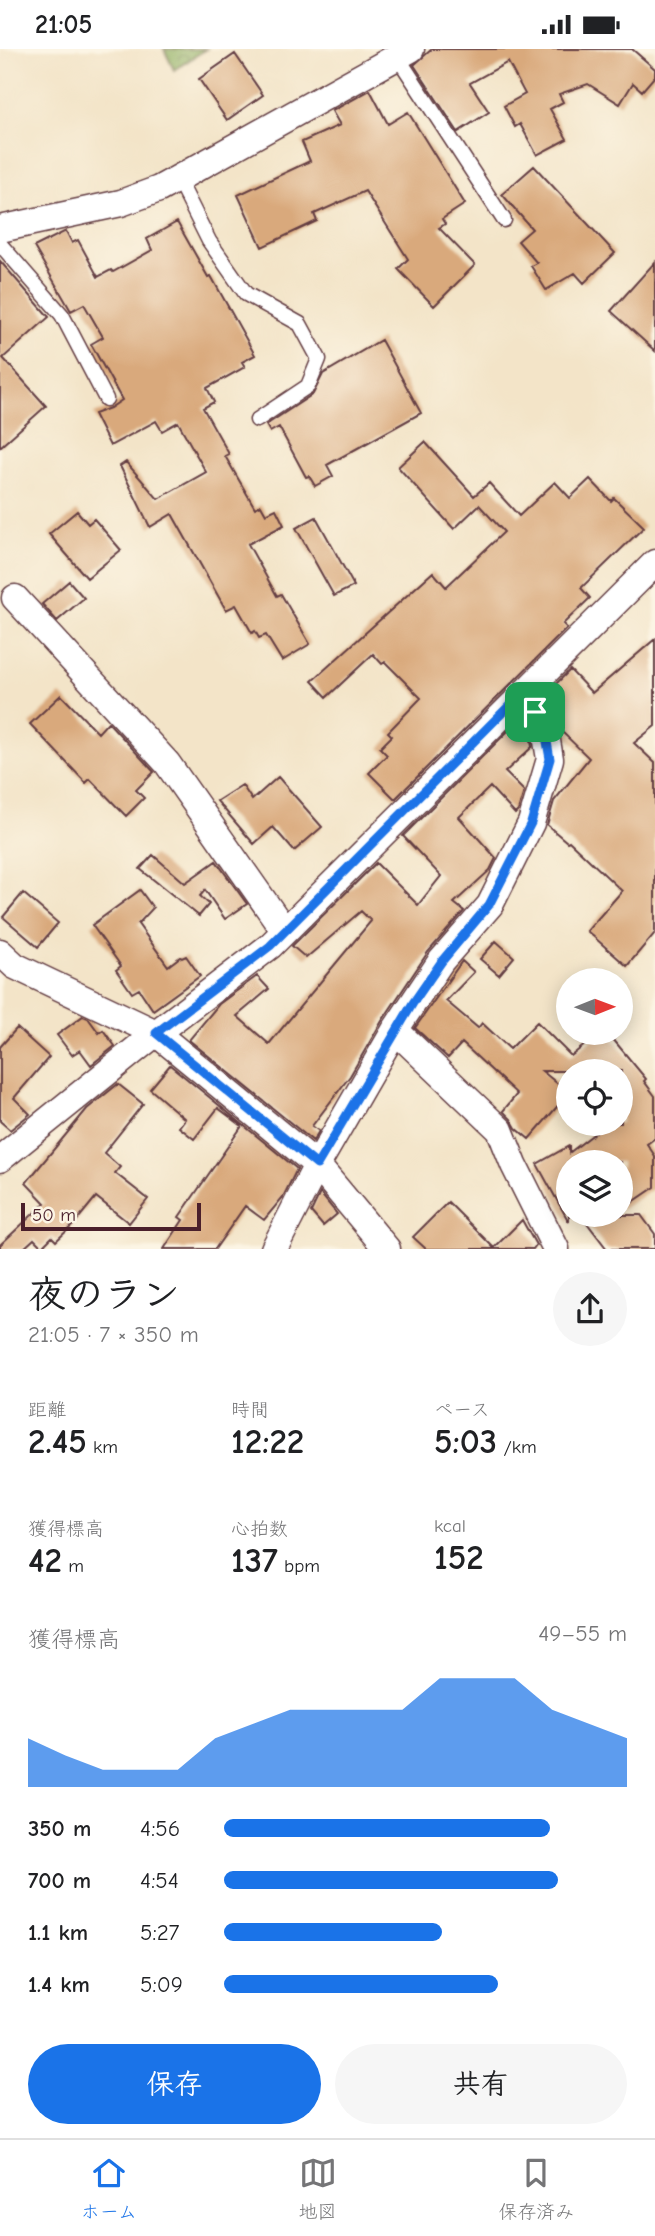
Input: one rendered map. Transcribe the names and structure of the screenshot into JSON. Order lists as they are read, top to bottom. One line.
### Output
{"scale_bar":"50 m","north":"right","page":{"status":"21:05","scale":"50 m","heading":["夜のラン","21:05 · 7 × 350 m"],"stats":[["距離","2.45 km"],["時間","12:22"],["ペース","5:03 /km"],["獲得標高","42 m"],["心拍数","137 bpm"],["kcal","152"]],"chart":["獲得標高","49–55 m"],"list":[{"name":"350 m","note":"4:56"},{"name":"700 m","note":"4:54"},{"name":"1.1 km","note":"5:27"},{"name":"1.4 km","note":"5:09"}],"buttons":["保存","共有"],"tabs":["ホーム","地図","保存済み"]}}
